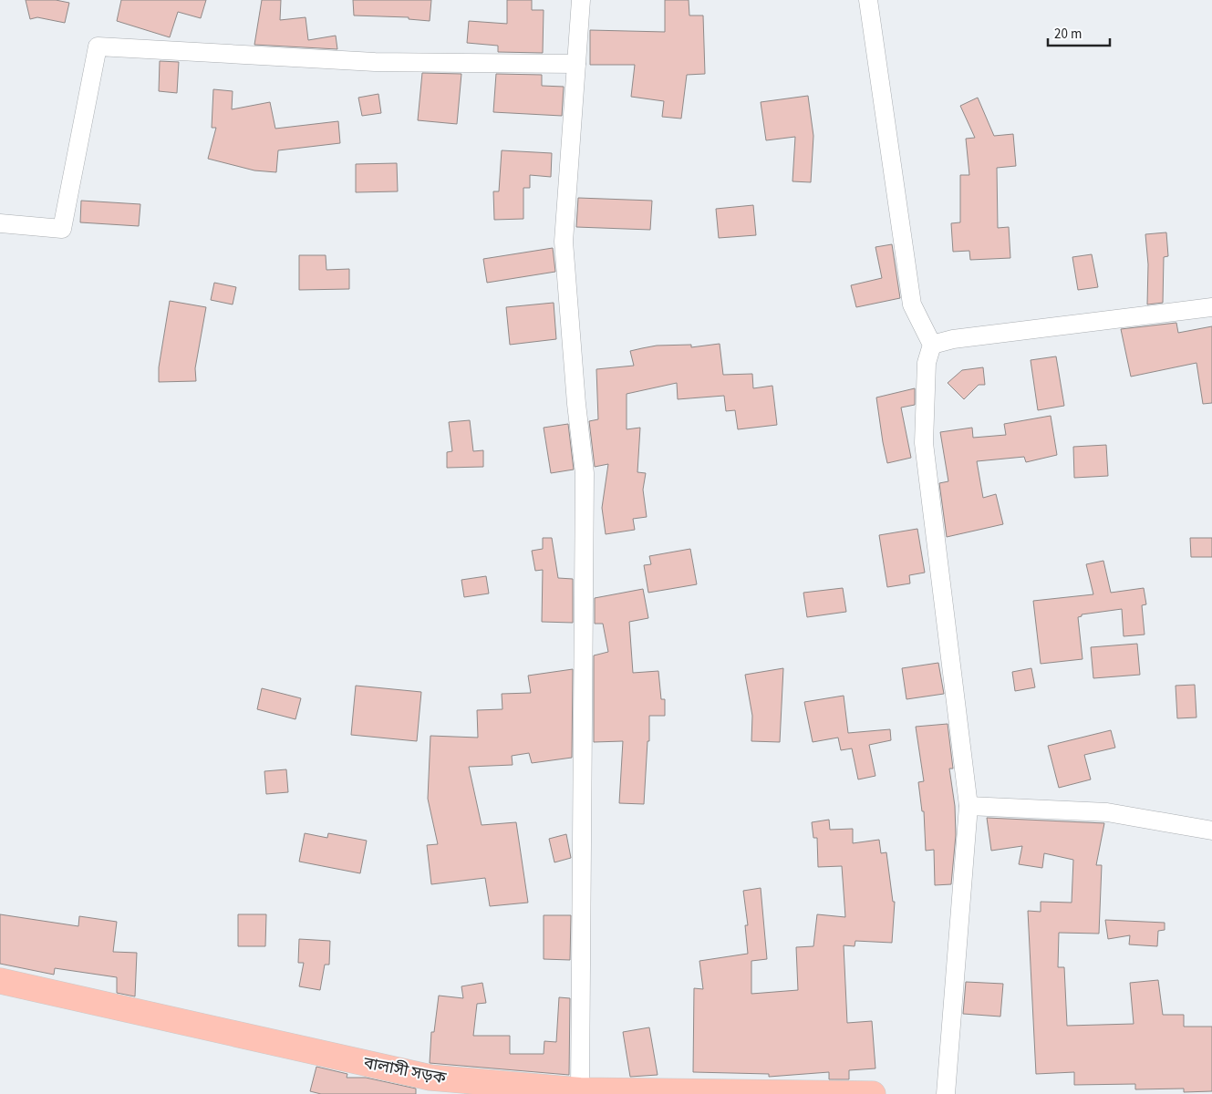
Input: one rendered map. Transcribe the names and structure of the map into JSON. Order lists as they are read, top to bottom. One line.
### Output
{"streets":{"main road":["বালাসী সড়ক"]},"scale_bar":"20 m"}
